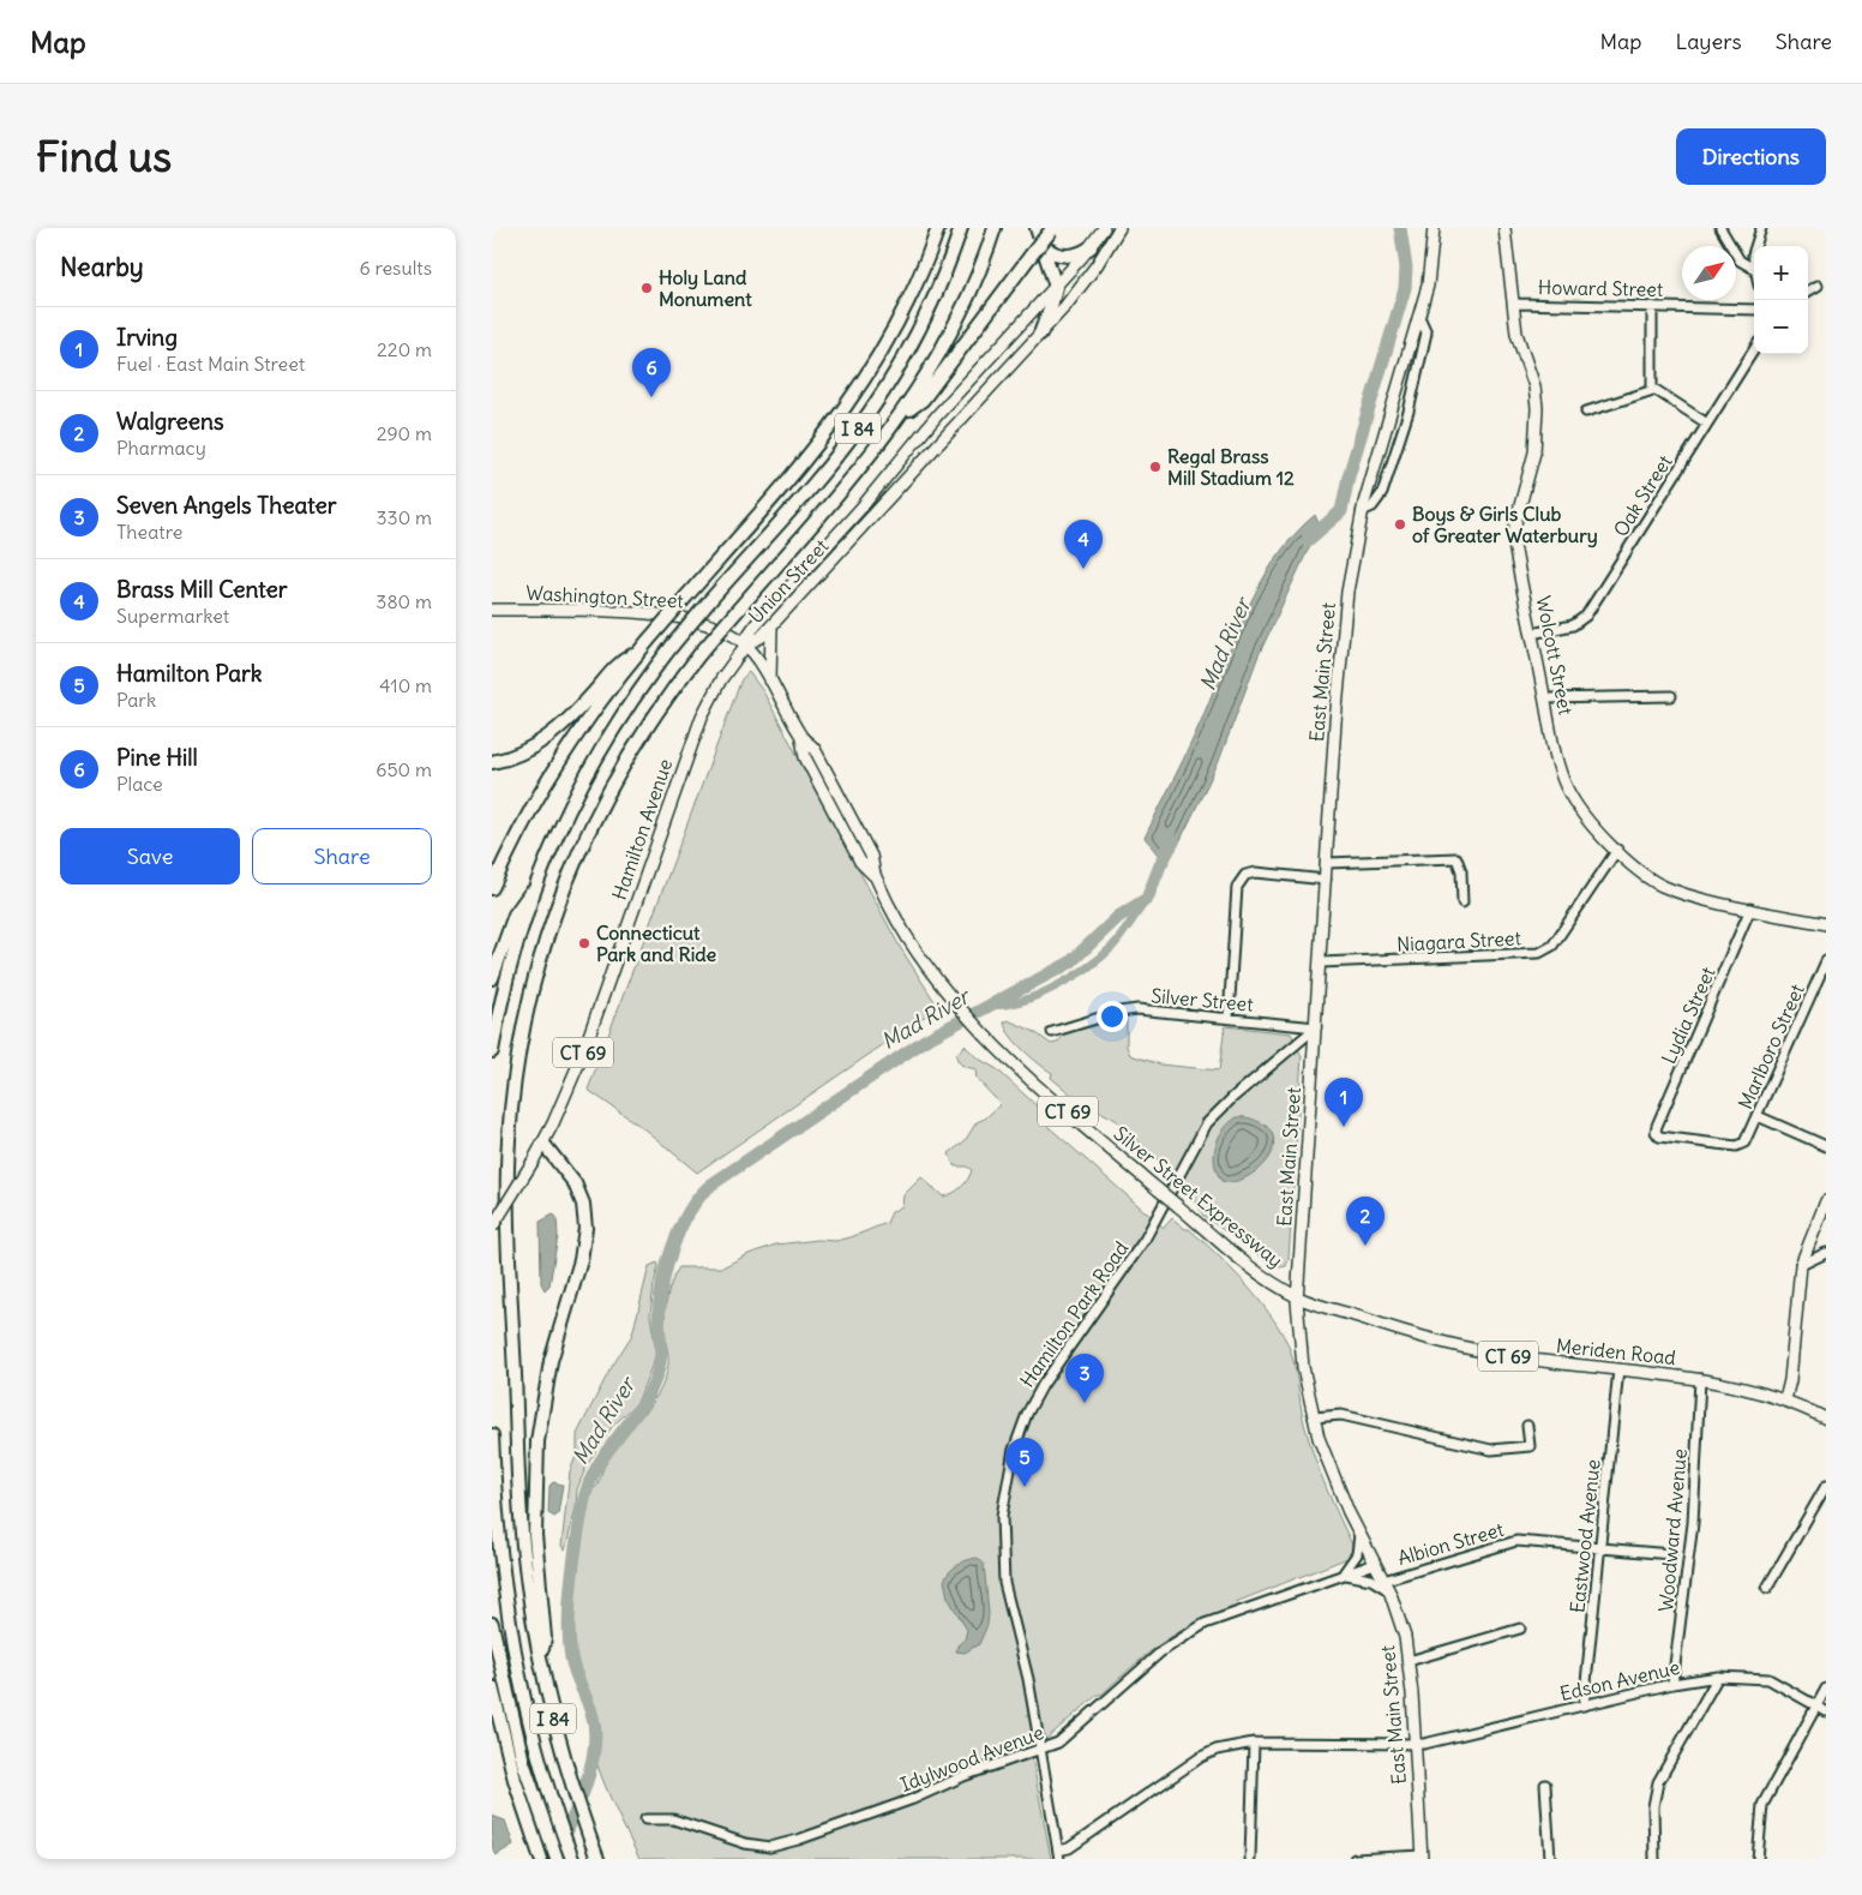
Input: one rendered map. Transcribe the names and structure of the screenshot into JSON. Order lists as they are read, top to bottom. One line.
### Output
{"streets":{"highway":["I 84"],"main road":["Union Street","Washington Street","Wolcott Street","East Main Street","Hamilton Avenue","CT 69","Silver Street Expressway","Meriden Road"],"street":["Howard Street","Oak Street","Niagara Street","Silver Street","Lydia Street","Marlboro Street","Hamilton Park Road","Woodward Avenue","Eastwood Avenue","Albion Street","Edson Avenue","Idylwood Avenue"]},"crossings":[["Howard Street","Wolcott Street"],["Oak Street","Wolcott Street"],["Union Street","Washington Street"],["Union Street","Hamilton Avenue"],["Union Street","Silver Street Expressway"],["Washington Street","Hamilton Avenue"],["Washington Street","Silver Street Expressway"],["Wolcott Street","Niagara Street"],["Wolcott Street","Lydia Street"],["East Main Street","Niagara Street"],["East Main Street","Silver Street"],["East Main Street","Silver Street Expressway"],["East Main Street","Hamilton Park Road"],["East Main Street","Meriden Road"],["East Main Street","Albion Street"],["East Main Street","Edson Avenue"],["East Main Street","Idylwood Avenue"],["Hamilton Avenue","Silver Street Expressway"],["Silver Street","Hamilton Park Road"],["Lydia Street","Marlboro Street"],["Silver Street Expressway","Meriden Road"],["Hamilton Park Road","Edson Avenue"],["Hamilton Park Road","Idylwood Avenue"],["Meriden Road","Woodward Avenue"],["Meriden Road","Eastwood Avenue"],["Woodward Avenue","Edson Avenue"],["Eastwood Avenue","Albion Street"],["Eastwood Avenue","Edson Avenue"],["Albion Street","Idylwood Avenue"]],"water":["Mad River"],"places":["Holy Land Monument","Regal Brass Mill Stadium 12","Boys & Girls Club of Greater Waterbury","Connecticut Park and Ride"],"north":"top right","page":{"header":"Map","nav":["Map","Layers","Share"],"buttons":["Directions",["Save","Share"]],"title":"Find us","heading":["Nearby","6 results"],"map_buttons":["+","−"],"list":[{"mark":"1","name":"Irving","note":"Fuel · East Main Street","value":"220 m"},{"mark":"2","name":"Walgreens","note":"Pharmacy","value":"290 m"},{"mark":"3","name":"Seven Angels Theater","note":"Theatre","value":"330 m"},{"mark":"4","name":"Brass Mill Center","note":"Supermarket","value":"380 m"},{"mark":"5","name":"Hamilton Park","note":"Park","value":"410 m"},{"mark":"6","name":"Pine Hill","note":"Place","value":"650 m"}],"pins":["6","4","1","2","3","5"]}}
